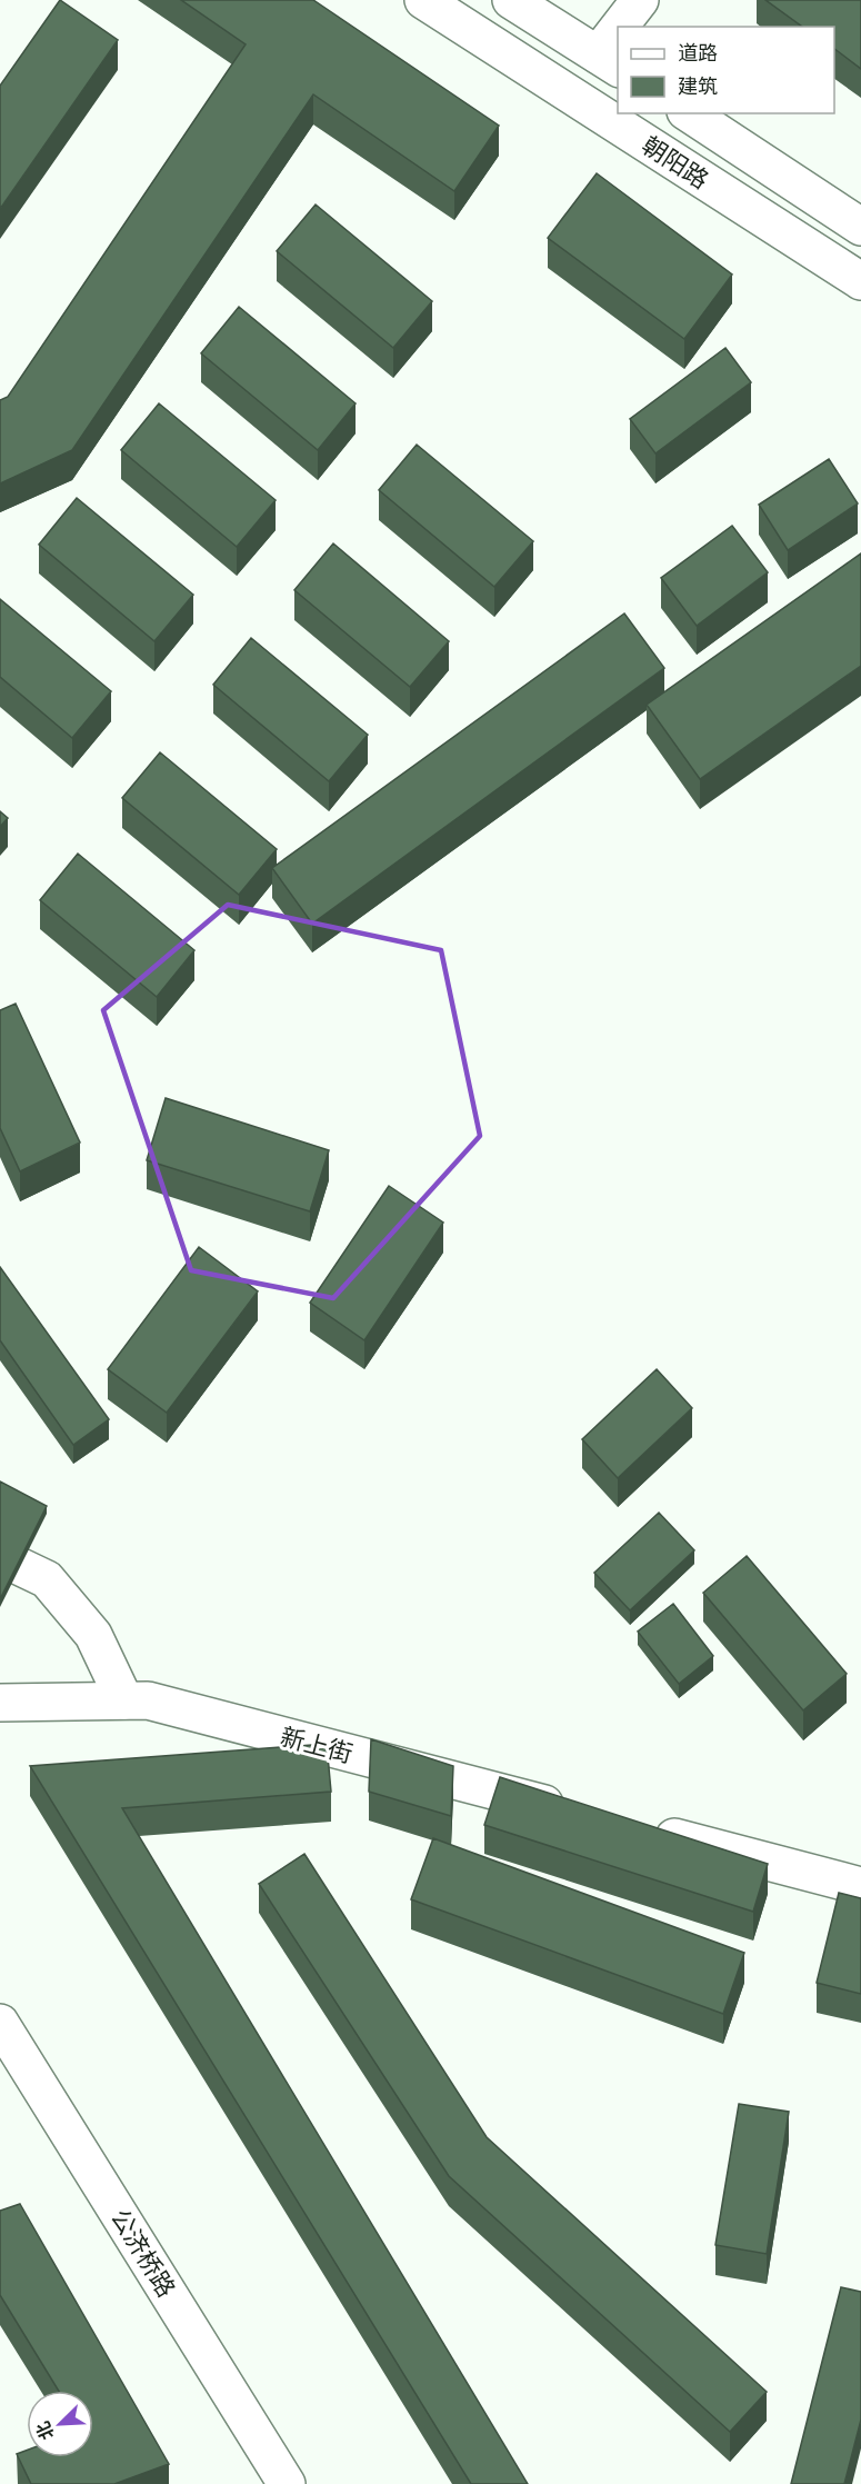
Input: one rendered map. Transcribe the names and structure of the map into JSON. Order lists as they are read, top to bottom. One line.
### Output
{"streets":{"main road":["朝阳路","新上街","公济桥路"]},"legend":["道路","建筑"],"north":"bottom left"}
